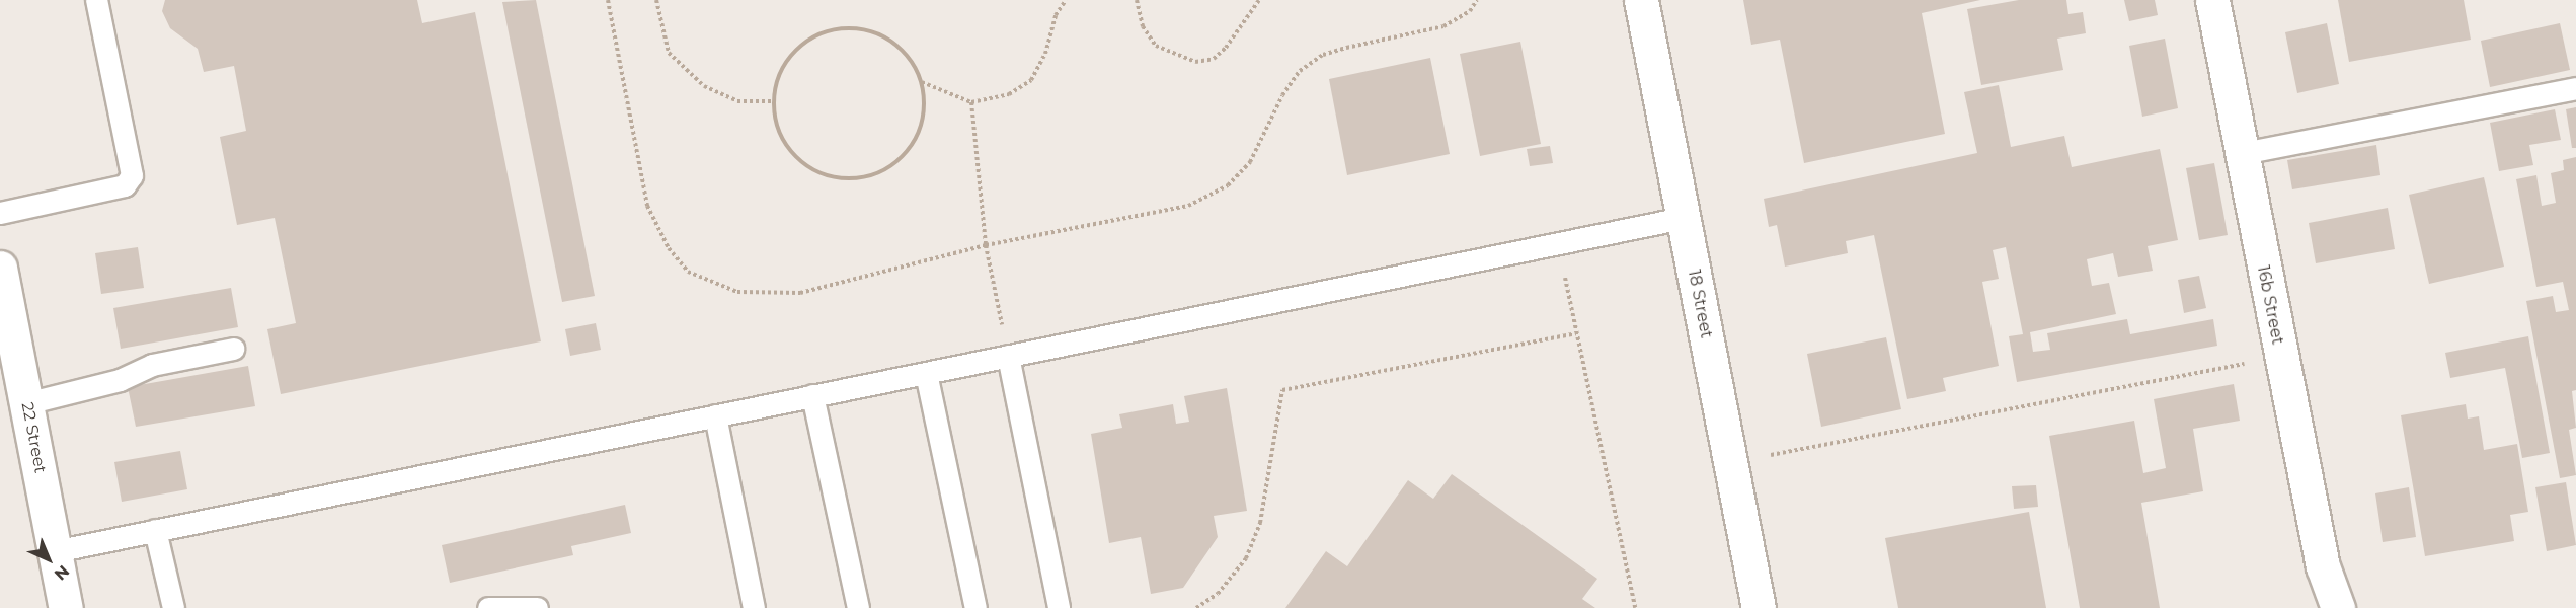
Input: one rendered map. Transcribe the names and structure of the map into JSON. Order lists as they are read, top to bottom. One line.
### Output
{"streets":{"street":["18 Street","16b Street","22 Street"]},"north":"bottom right"}
